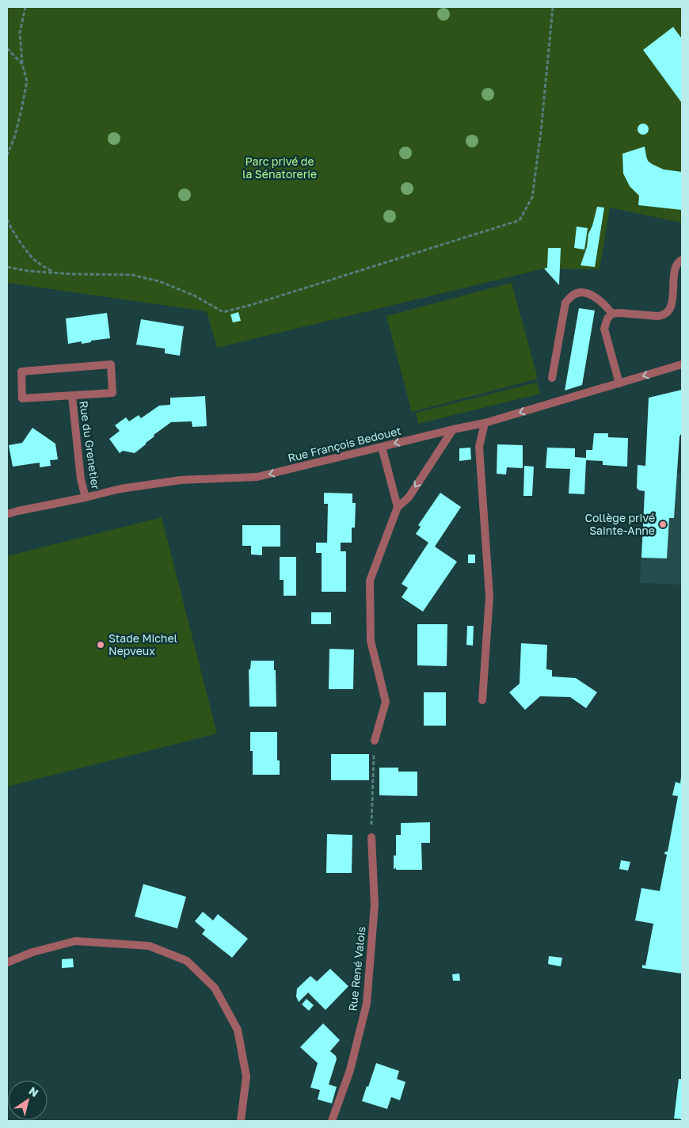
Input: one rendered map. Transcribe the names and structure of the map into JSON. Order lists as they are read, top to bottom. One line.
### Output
{"streets":{"street":["Rue François Bedouet","Rue du Grenetier","Rue René Valois"]},"crossings":[["Rue François Bedouet","Rue du Grenetier"]],"one_way":["Rue François Bedouet"],"parks":["Parc privé de la Sénatorerie"],"places":["Collège privé Sainte-Anne","Stade Michel Nepveux"],"north":"top right"}
